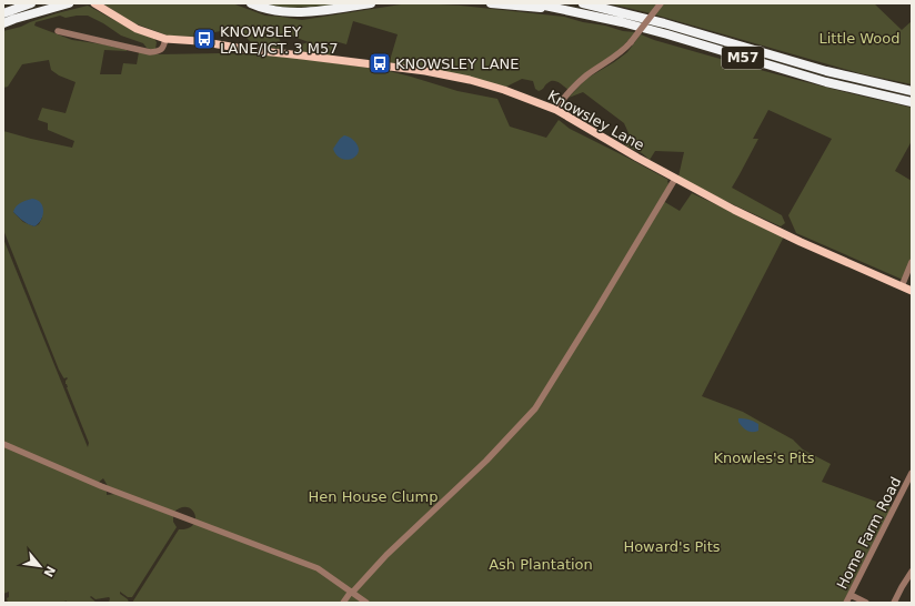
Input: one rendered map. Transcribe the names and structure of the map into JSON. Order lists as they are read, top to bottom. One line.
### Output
{"streets":{"highway":["M57"],"main road":["Knowsley Lane"],"street":["Home Farm Road"]},"parks":["Little Wood","Knowles's Pits","Hen House Clump","Howard's Pits","Ash Plantation"],"places":{"bus stop":["KNOWSLEY LANE/JCT. 3 M57","KNOWSLEY LANE"]},"north":"bottom right"}
